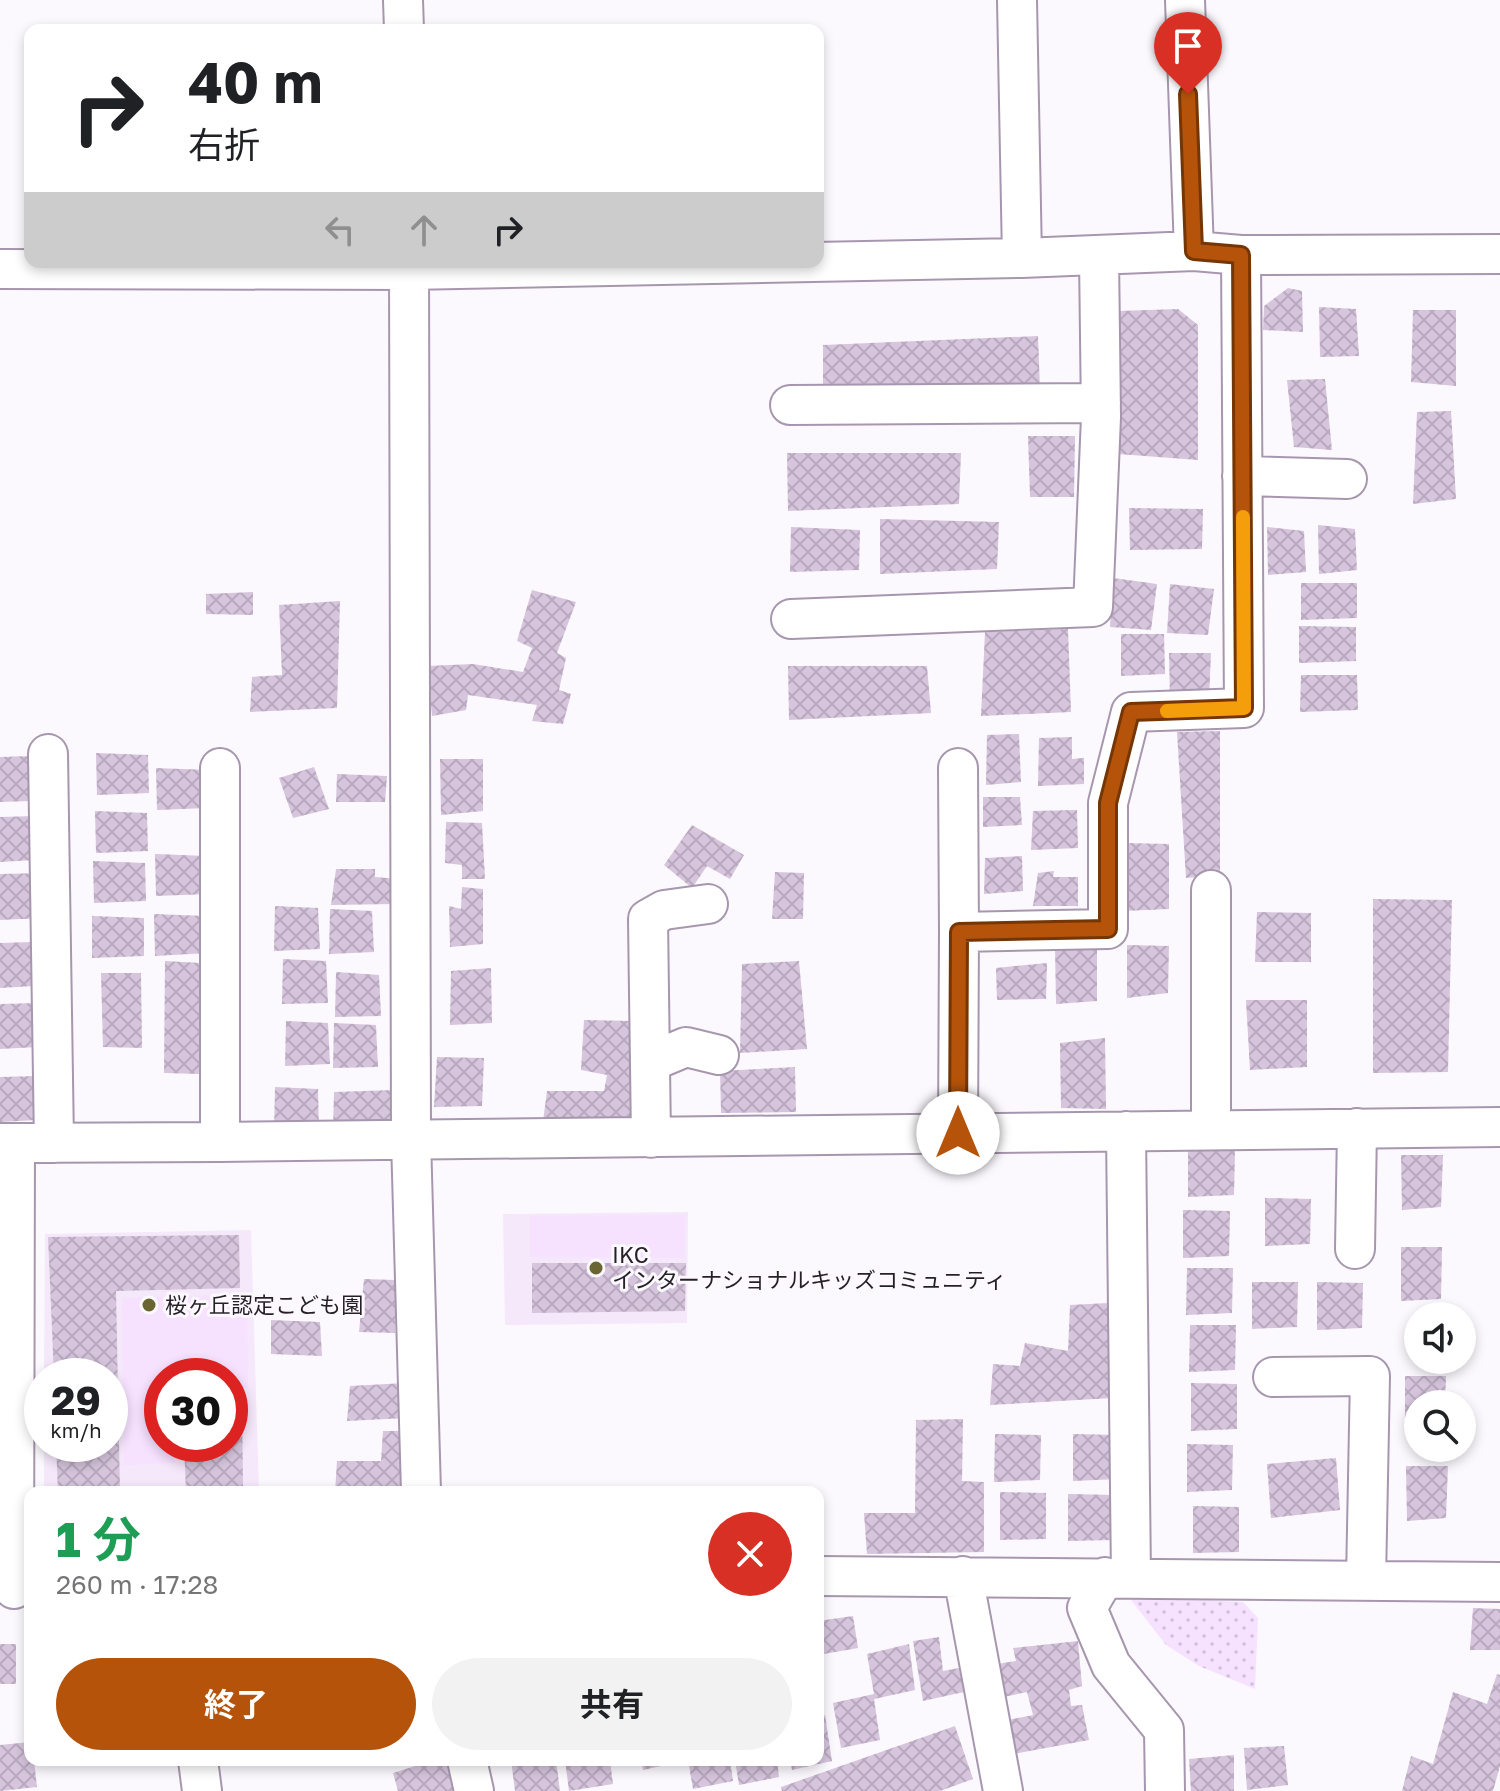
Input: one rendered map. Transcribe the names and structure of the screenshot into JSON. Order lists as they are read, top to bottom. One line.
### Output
{"places":["IKC インターナショナルキッズコミュニティ","桜ヶ丘認定こども園"],"page":{"turn":["40 m","右折"],"speed":"29 km/h","limit":"30","heading":["1 分","260 m · 17:28"],"buttons":["終了","共有"]}}
